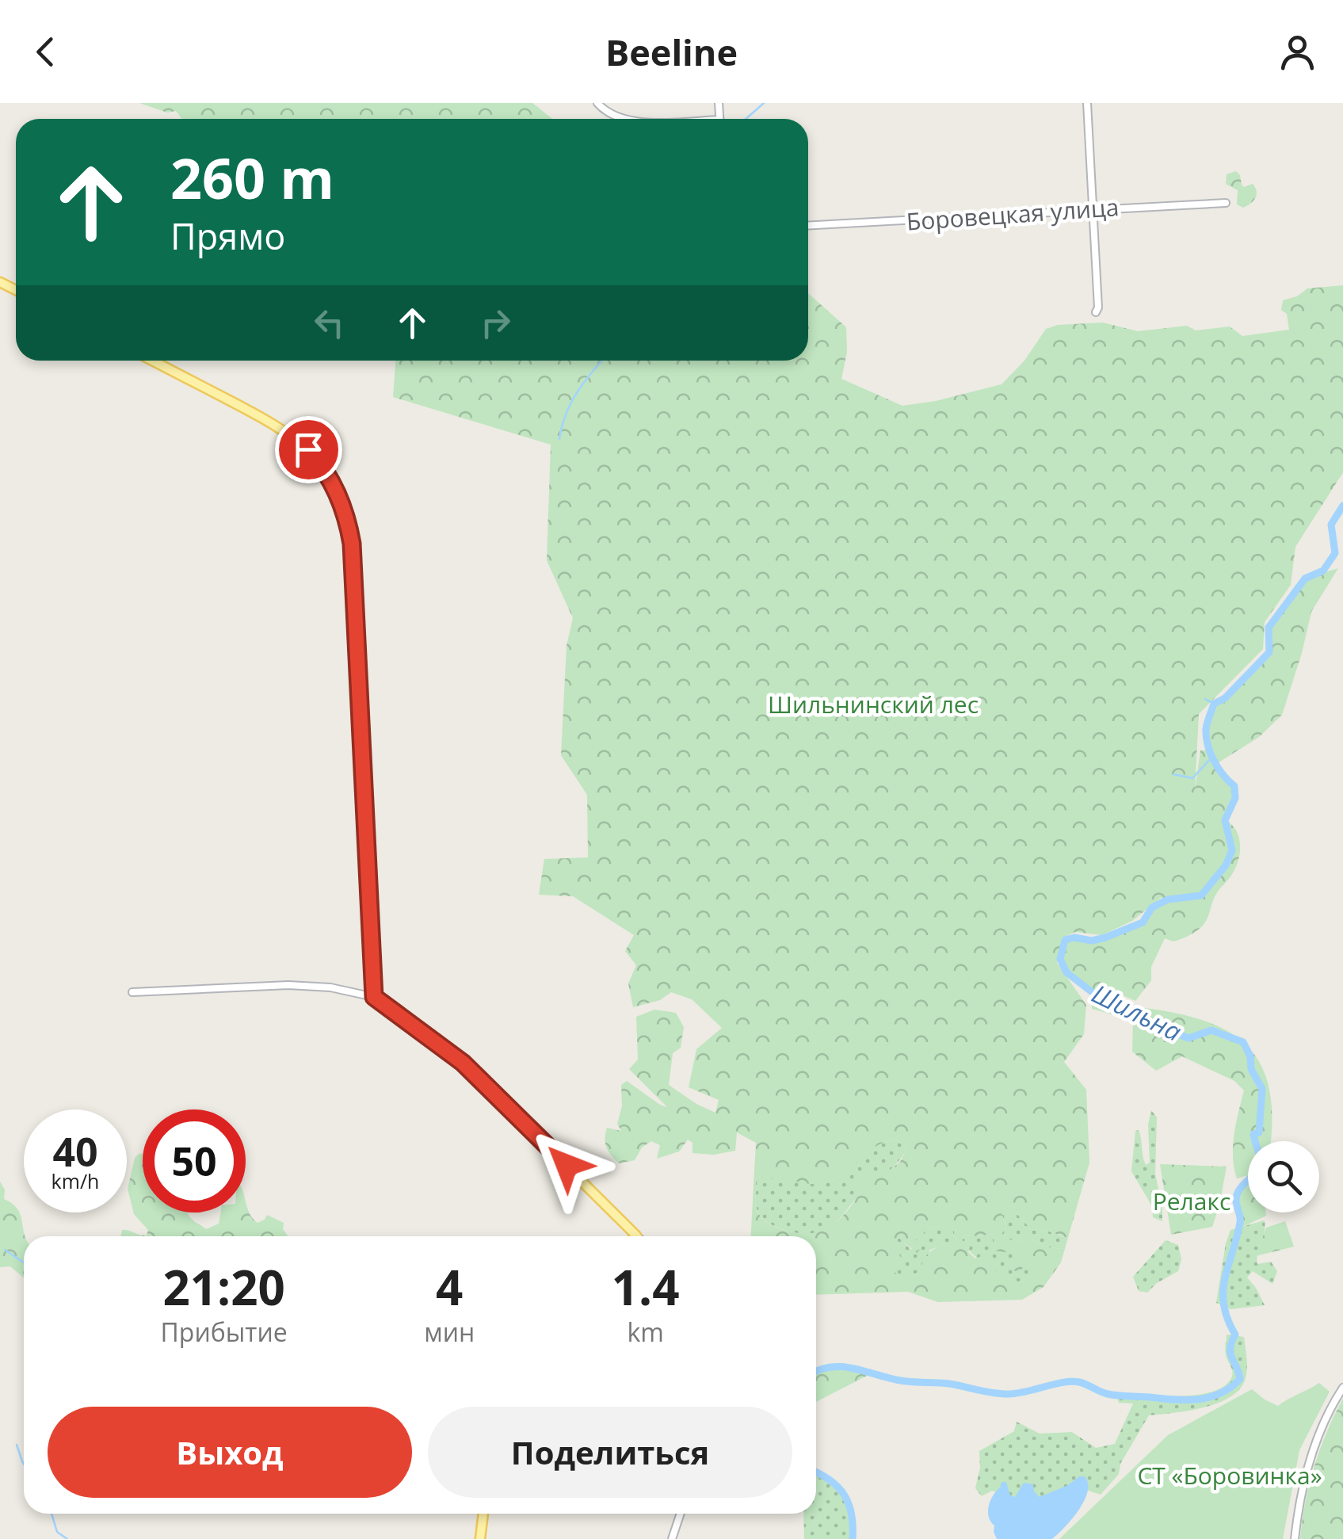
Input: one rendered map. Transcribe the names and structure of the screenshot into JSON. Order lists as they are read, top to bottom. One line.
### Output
{"streets":{"street":["Боровецкая улица"]},"water":["Шильна"],"parks":["Шильнинский лес","Релакс","СТ «Боровинка»"],"page":{"header":"Beeline","turn":["260 m","Прямо"],"speed":"40 km/h","limit":"50","eta":["21:20","Прибытие","4","мин","1.4","km"],"buttons":["Выход","Поделиться"]}}
